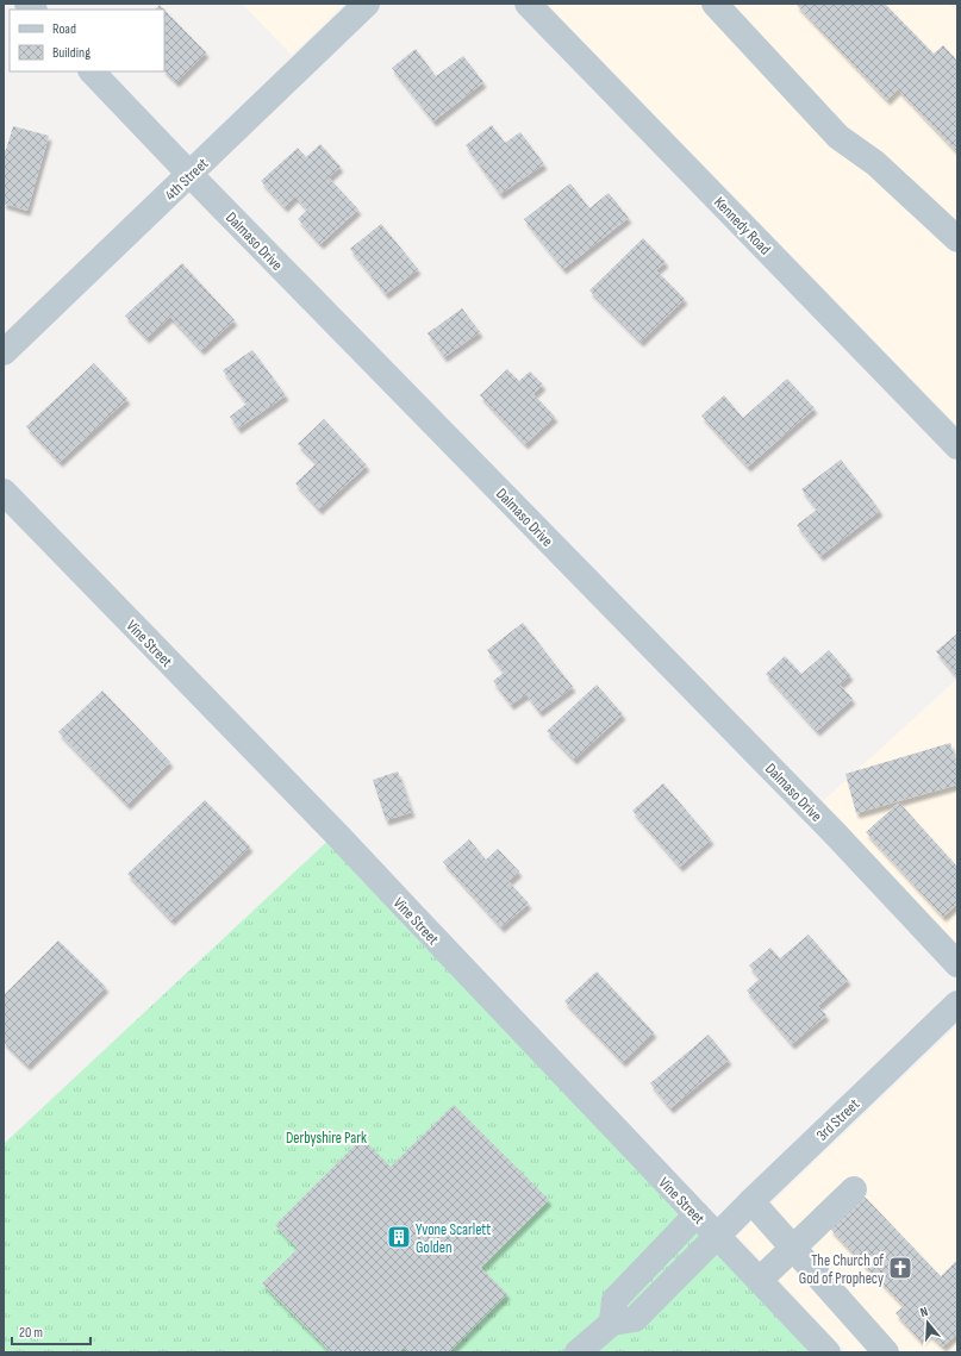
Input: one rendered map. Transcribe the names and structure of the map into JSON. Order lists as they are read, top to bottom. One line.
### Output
{"streets":{"street":["4th Street","Kennedy Road","Dalmaso Drive","Vine Street","3rd Street"]},"crossings":[["4th Street","Dalmaso Drive"],["Vine Street","3rd Street"]],"parks":["Derbyshire Park"],"places":{"building":["Yvone Scarlett Golden"],"church":["The Church of God of Prophecy"]},"legend":["Road","Building"],"scale_bar":"20 m","north":"top"}
